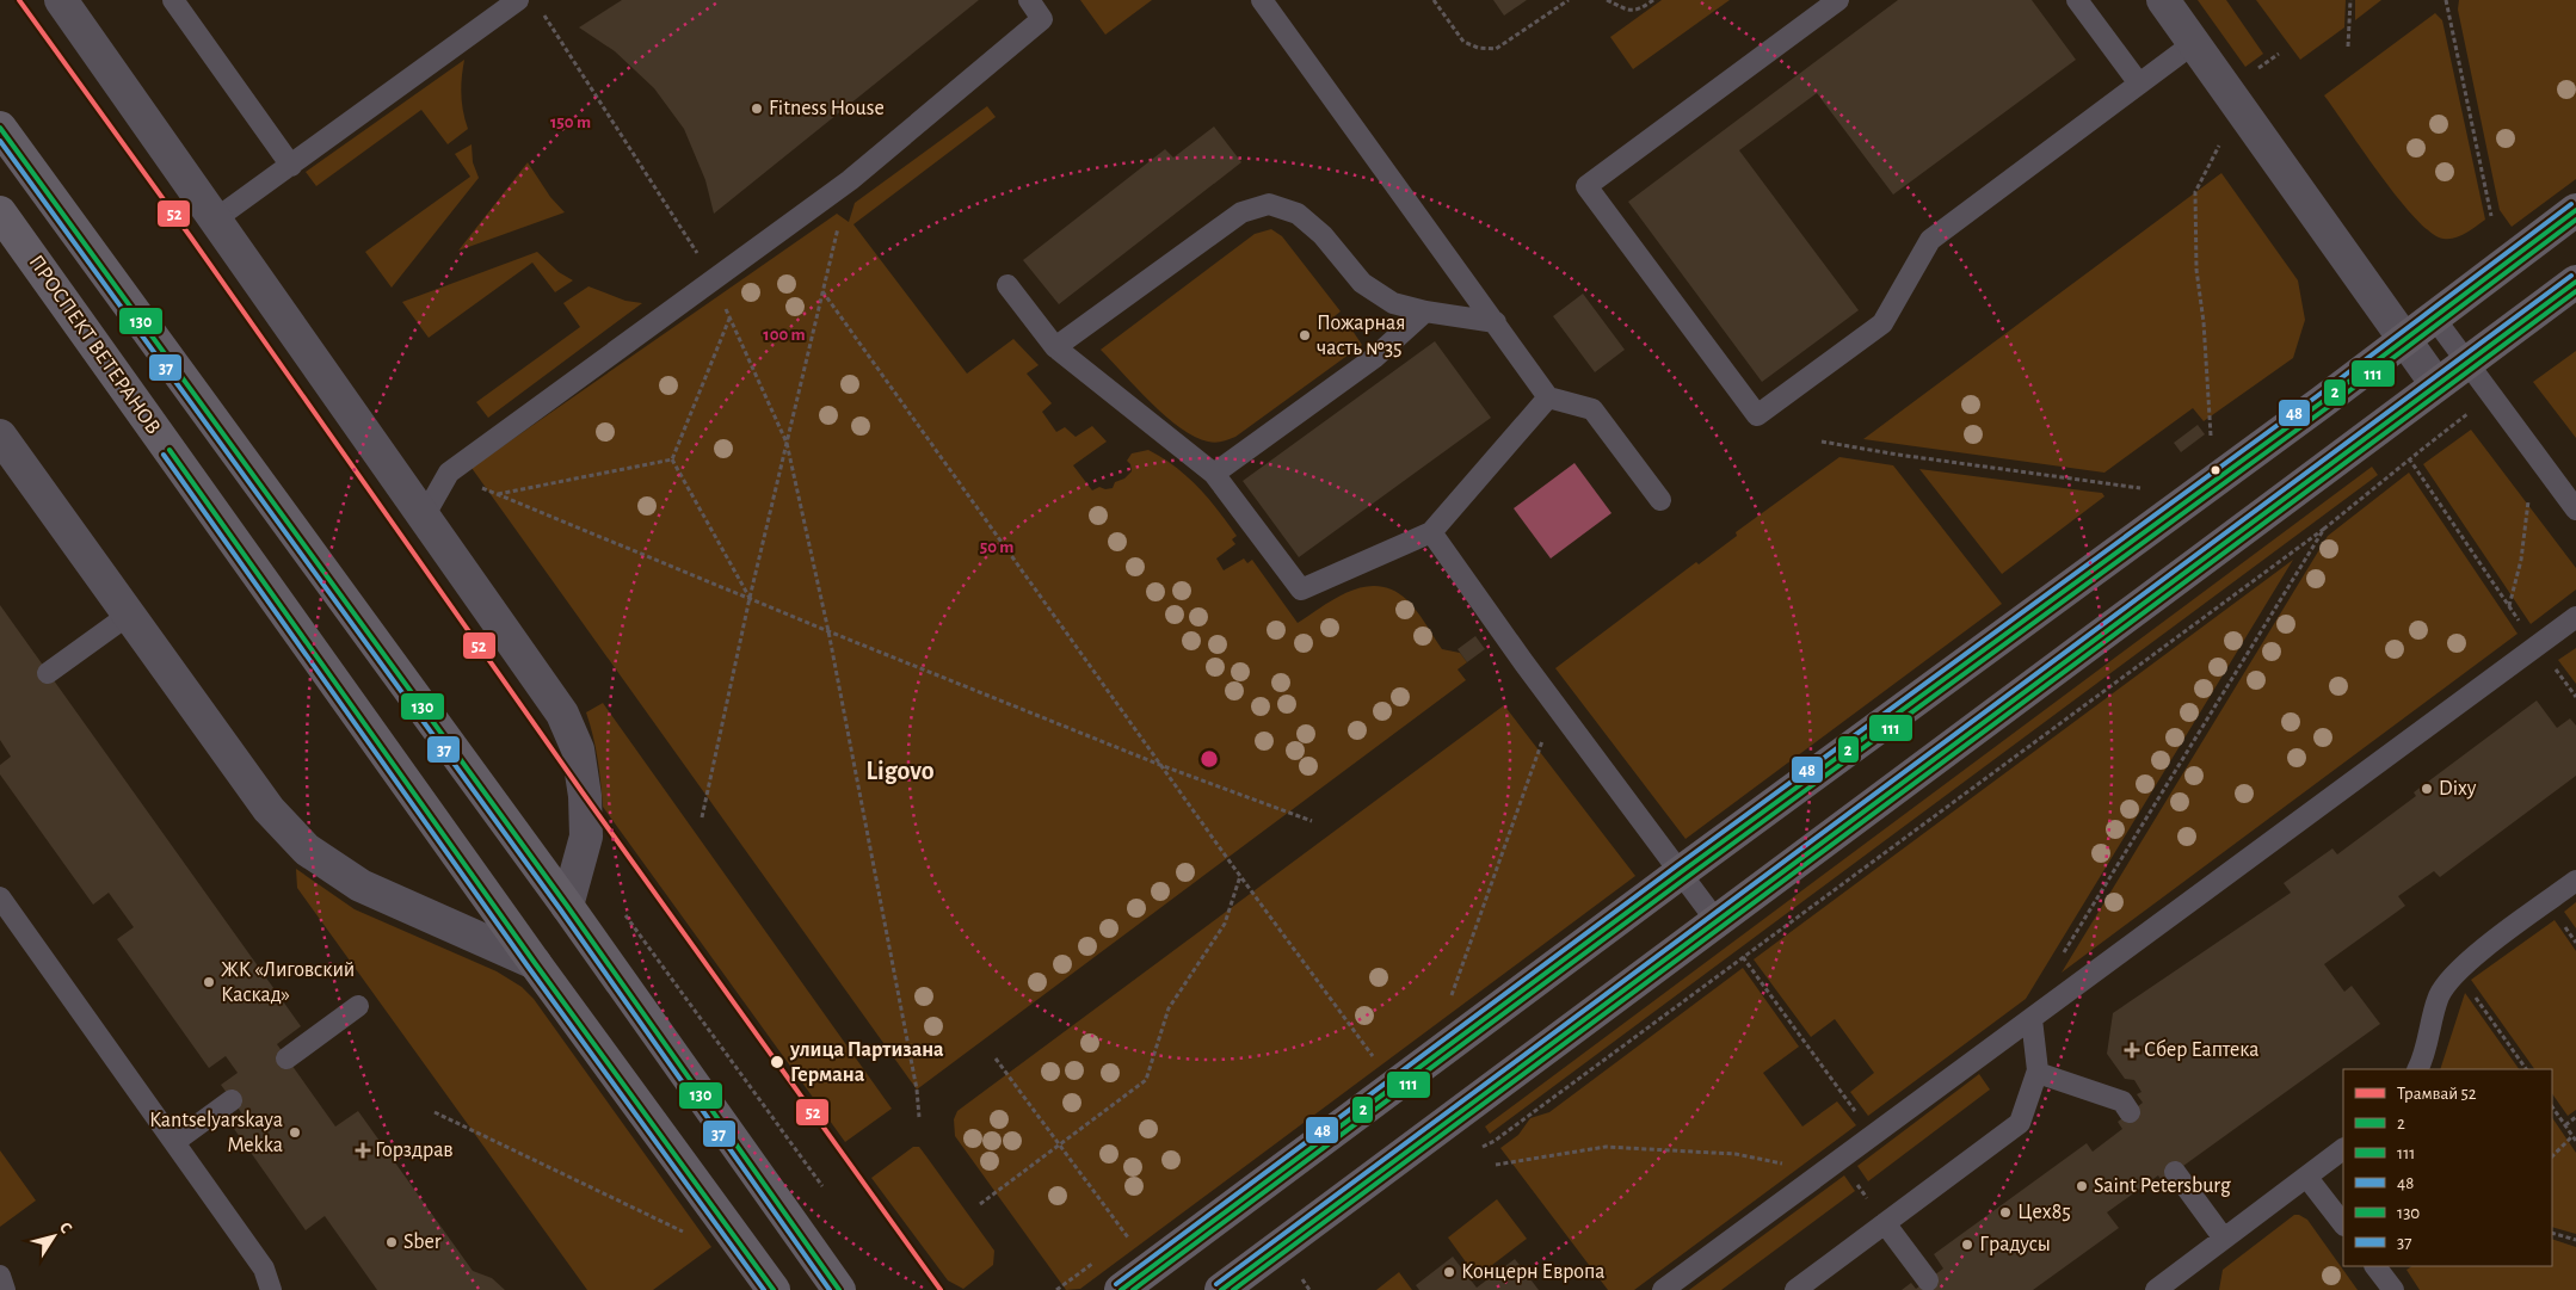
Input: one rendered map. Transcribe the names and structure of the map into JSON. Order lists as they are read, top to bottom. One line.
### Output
{"streets":{"main road":["ПРОСПЕКТ ВЕТЕРАНОВ"]},"districts":["Ligovo"],"places":{"other":["Fitness House","Пожарная часть №35","Dixy","ЖК «Лиговский Каскад»","улица Партизана Германа","Kantselyarskaya Mekka","Saint Petersburg","Цех85","Sber","Градусы","Концерн Европа"],"health":["Сбер Еаптека","Горздрав"]},"lines":["tram line 52","transit line 130","transit line 37","transit line 48","transit line 2","transit line 111"],"legend":["Трамвай 52","2","111","48","130","37"],"north":"top right","rings":["150 m","100 m","50 m"]}
